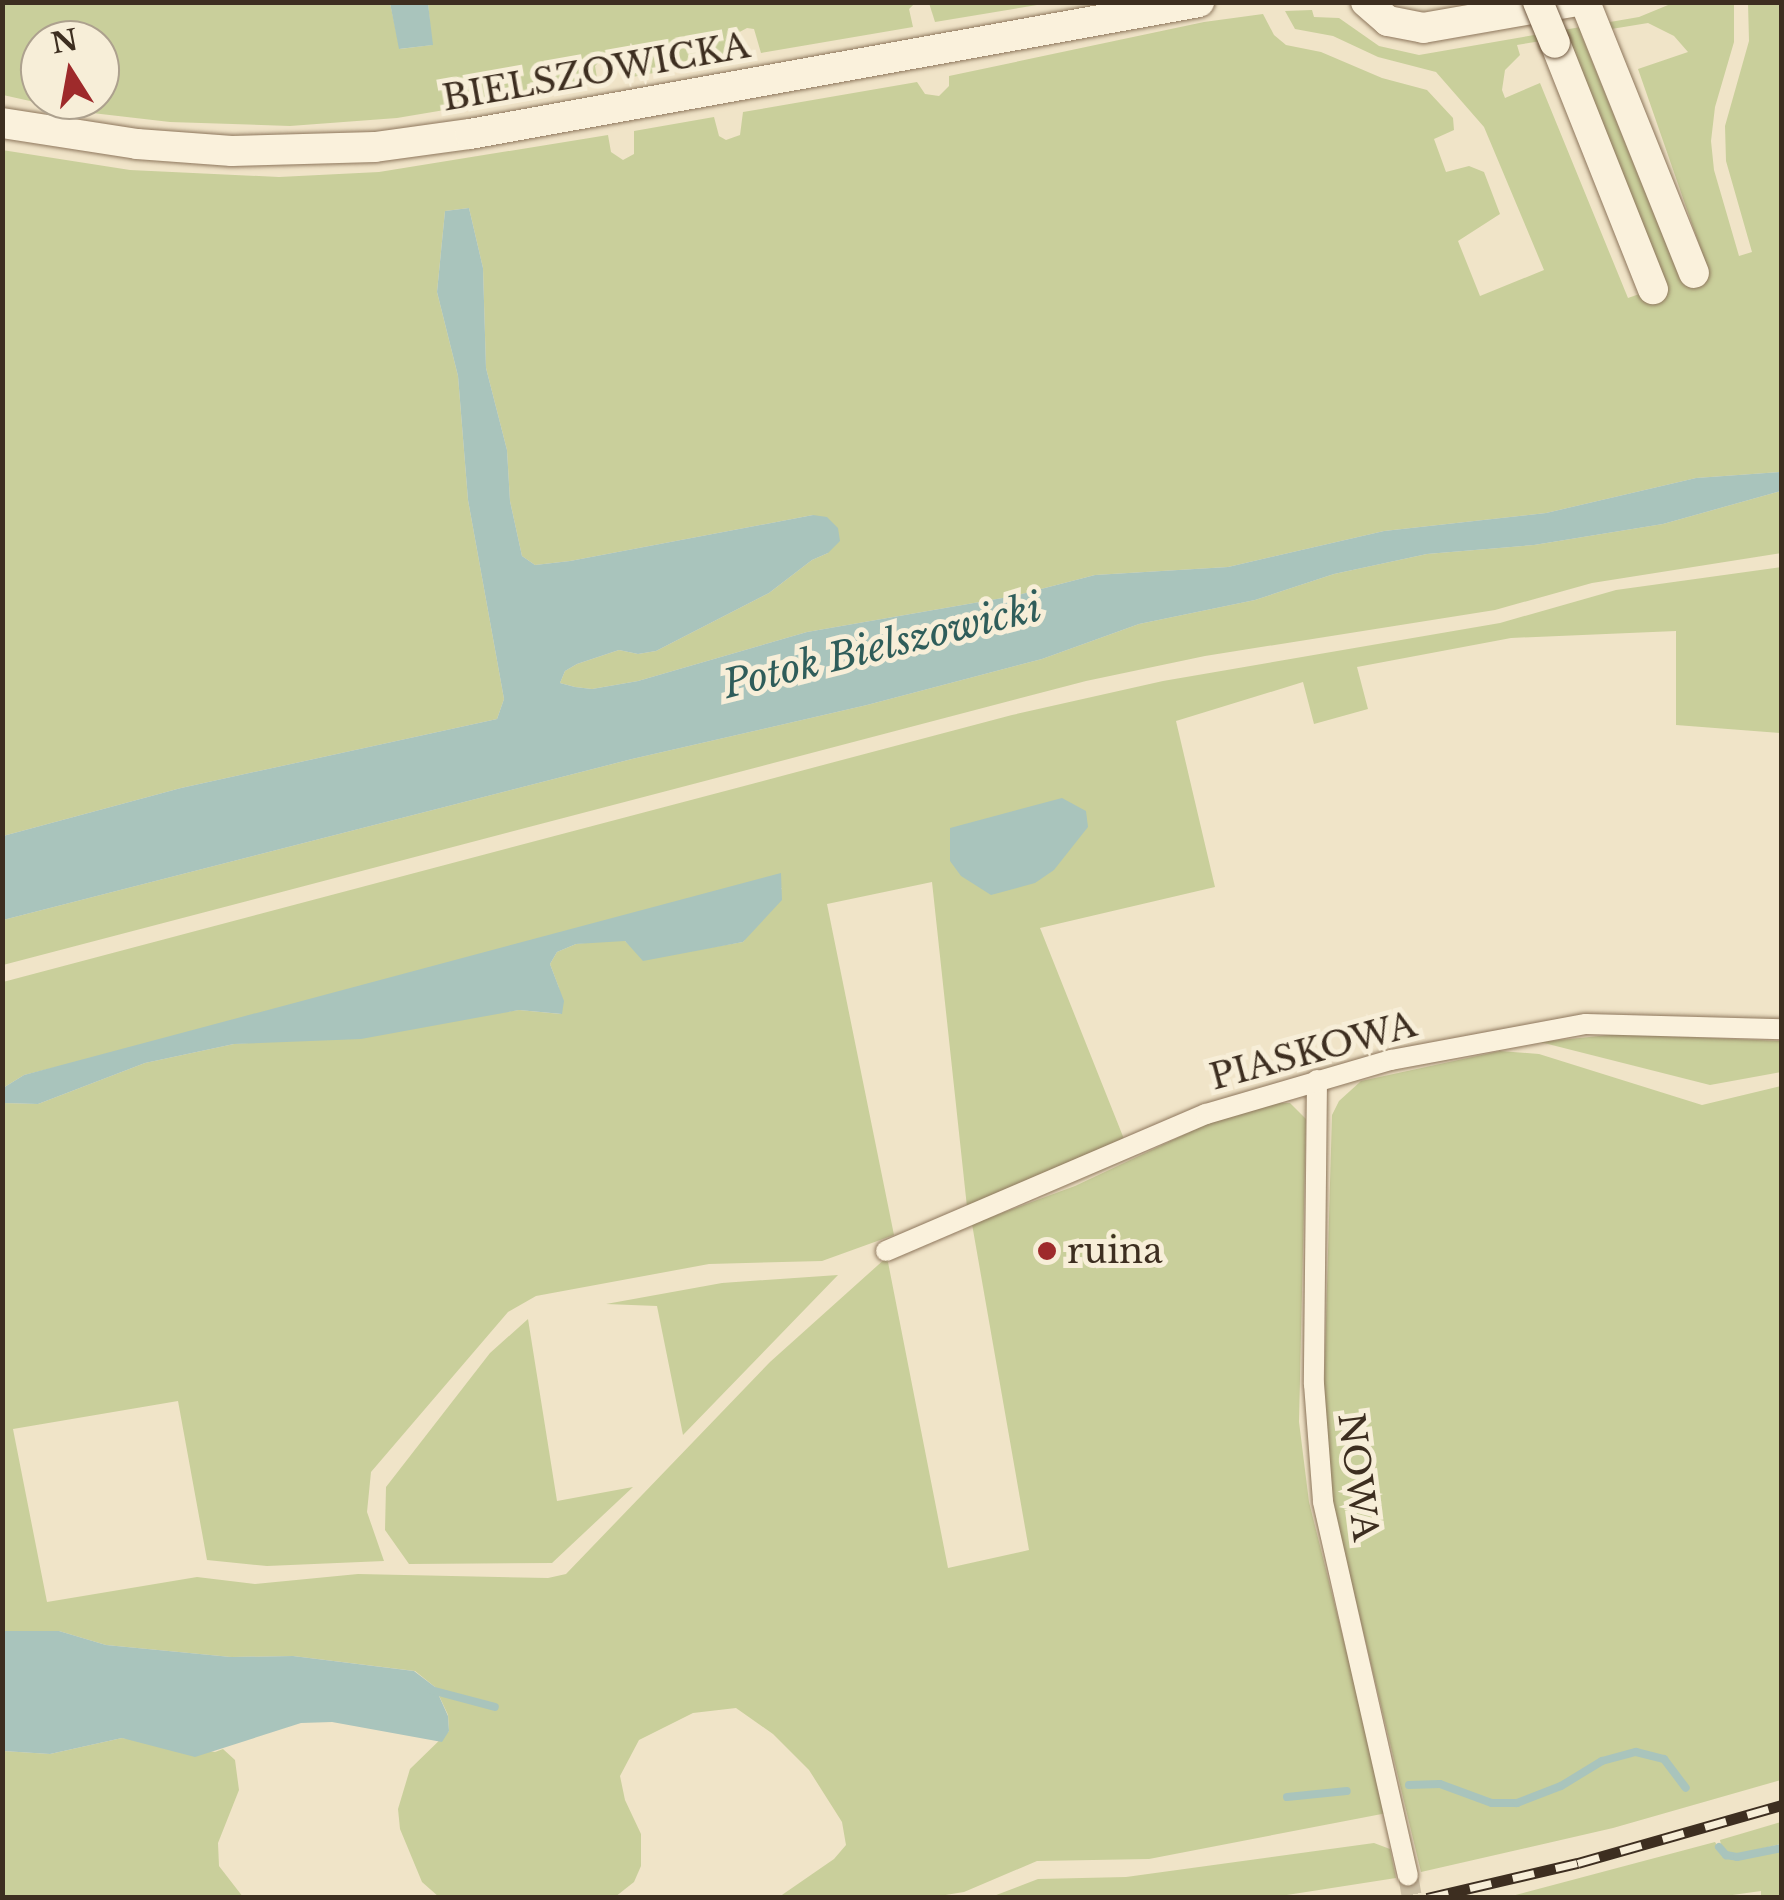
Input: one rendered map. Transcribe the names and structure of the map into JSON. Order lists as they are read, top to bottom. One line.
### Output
{"streets":{"street":["BIELSZOWICKA","PIASKOWA","NOWA"]},"crossings":[["PIASKOWA","NOWA"]],"water":["Potok Bielszowicki"],"places":["ruina"],"north":"top"}
